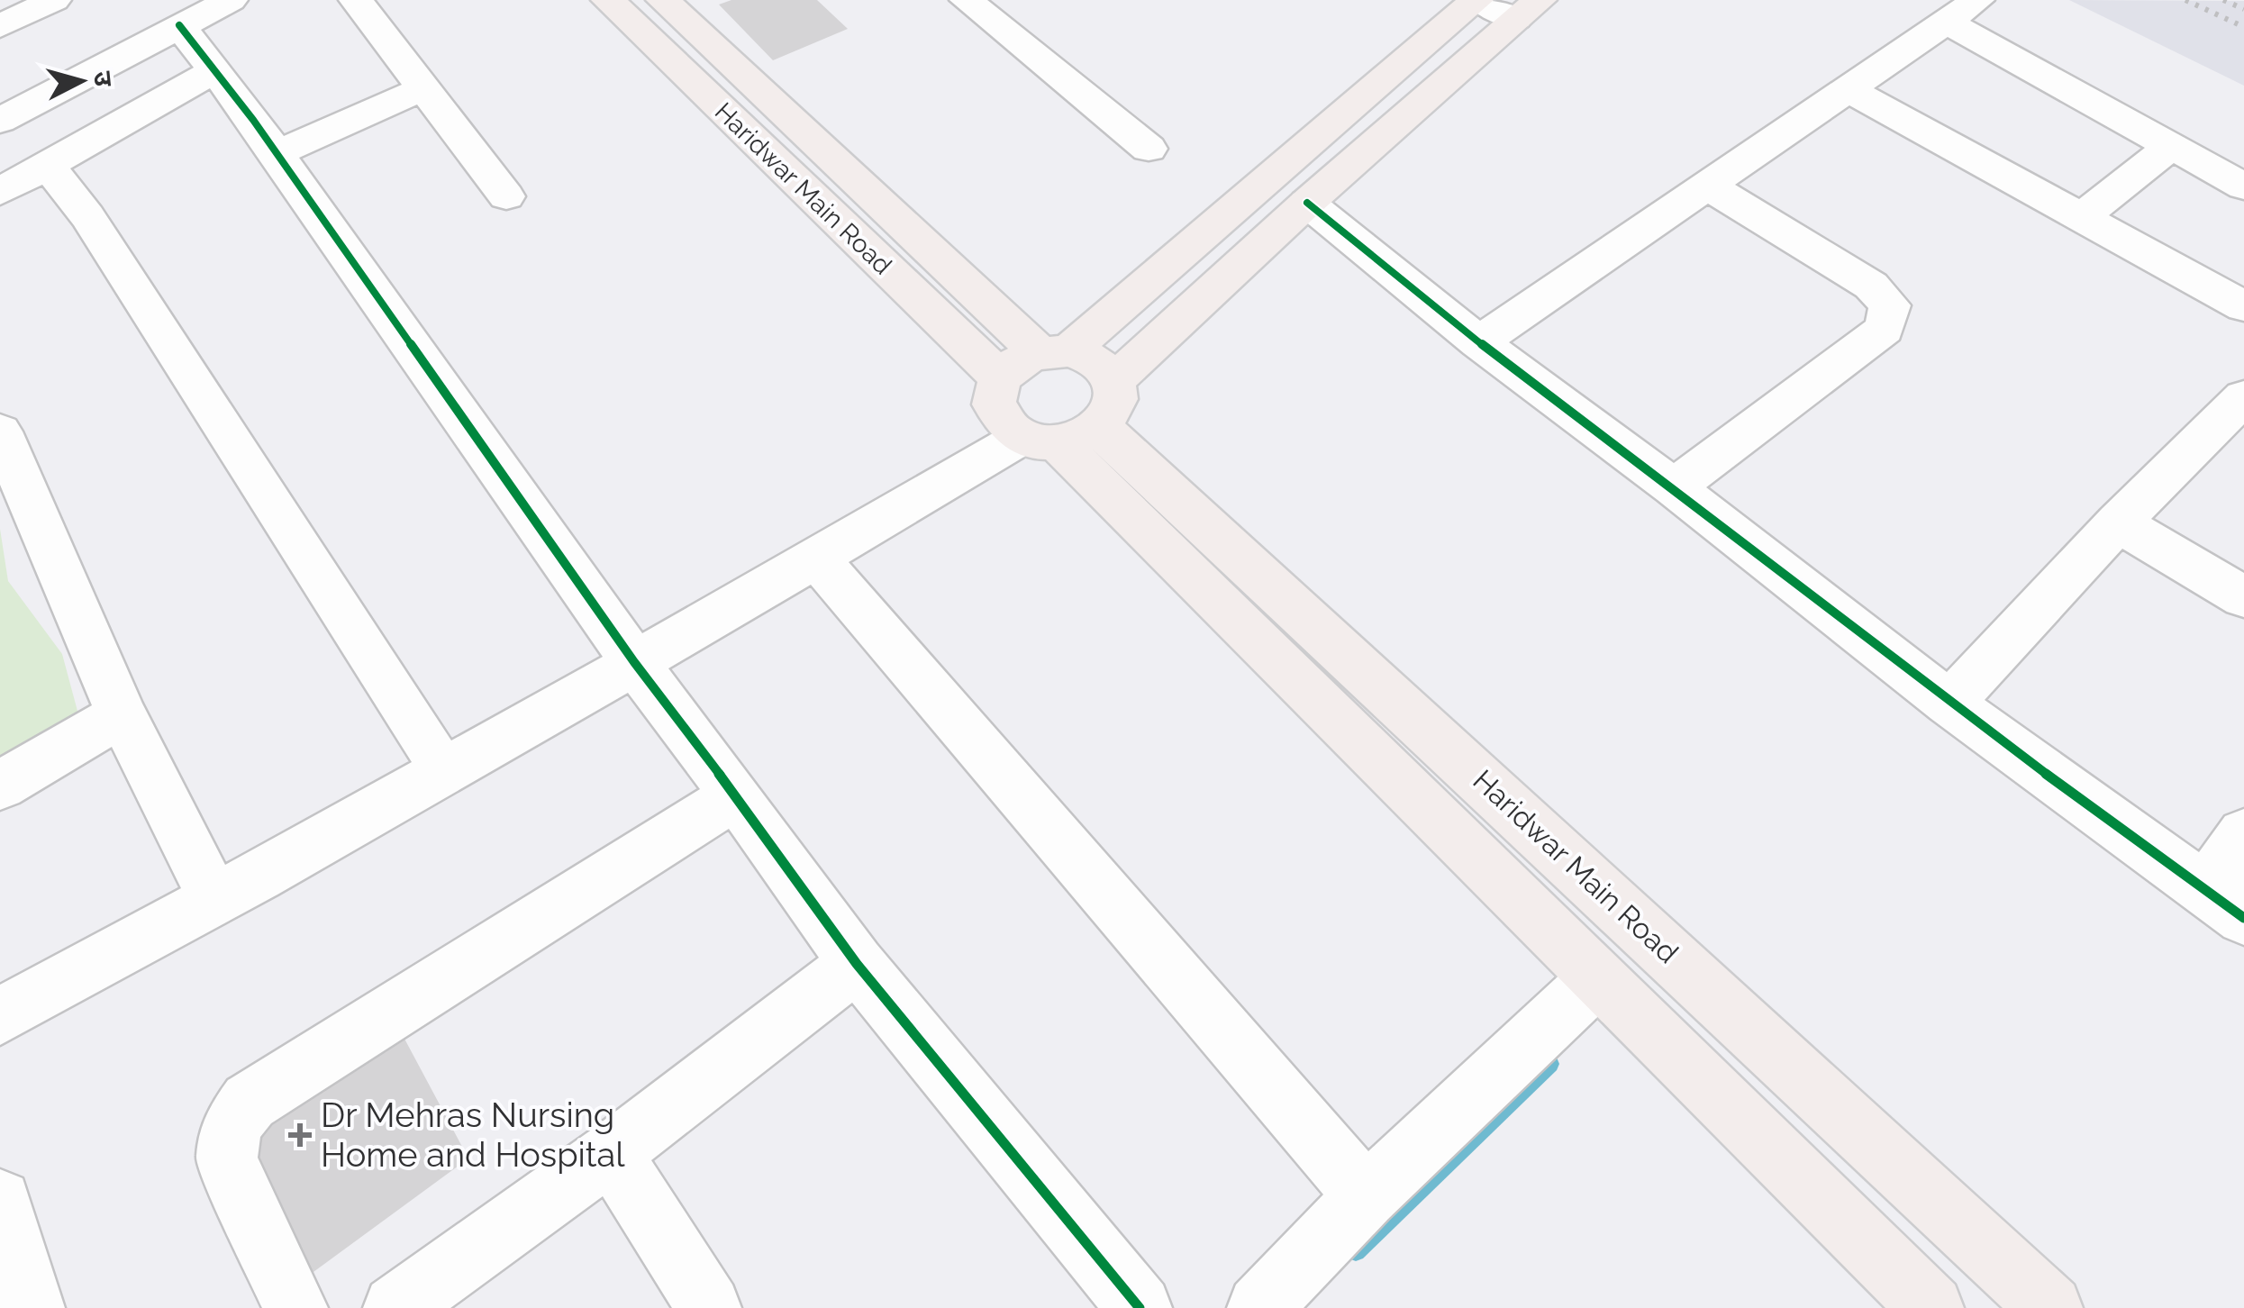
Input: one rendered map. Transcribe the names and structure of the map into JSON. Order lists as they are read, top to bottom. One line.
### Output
{"streets":{"main road":["Haridwar Main Road"]},"places":{"health":["Dr Mehras Nursing Home and Hospital"]},"north":"right"}
